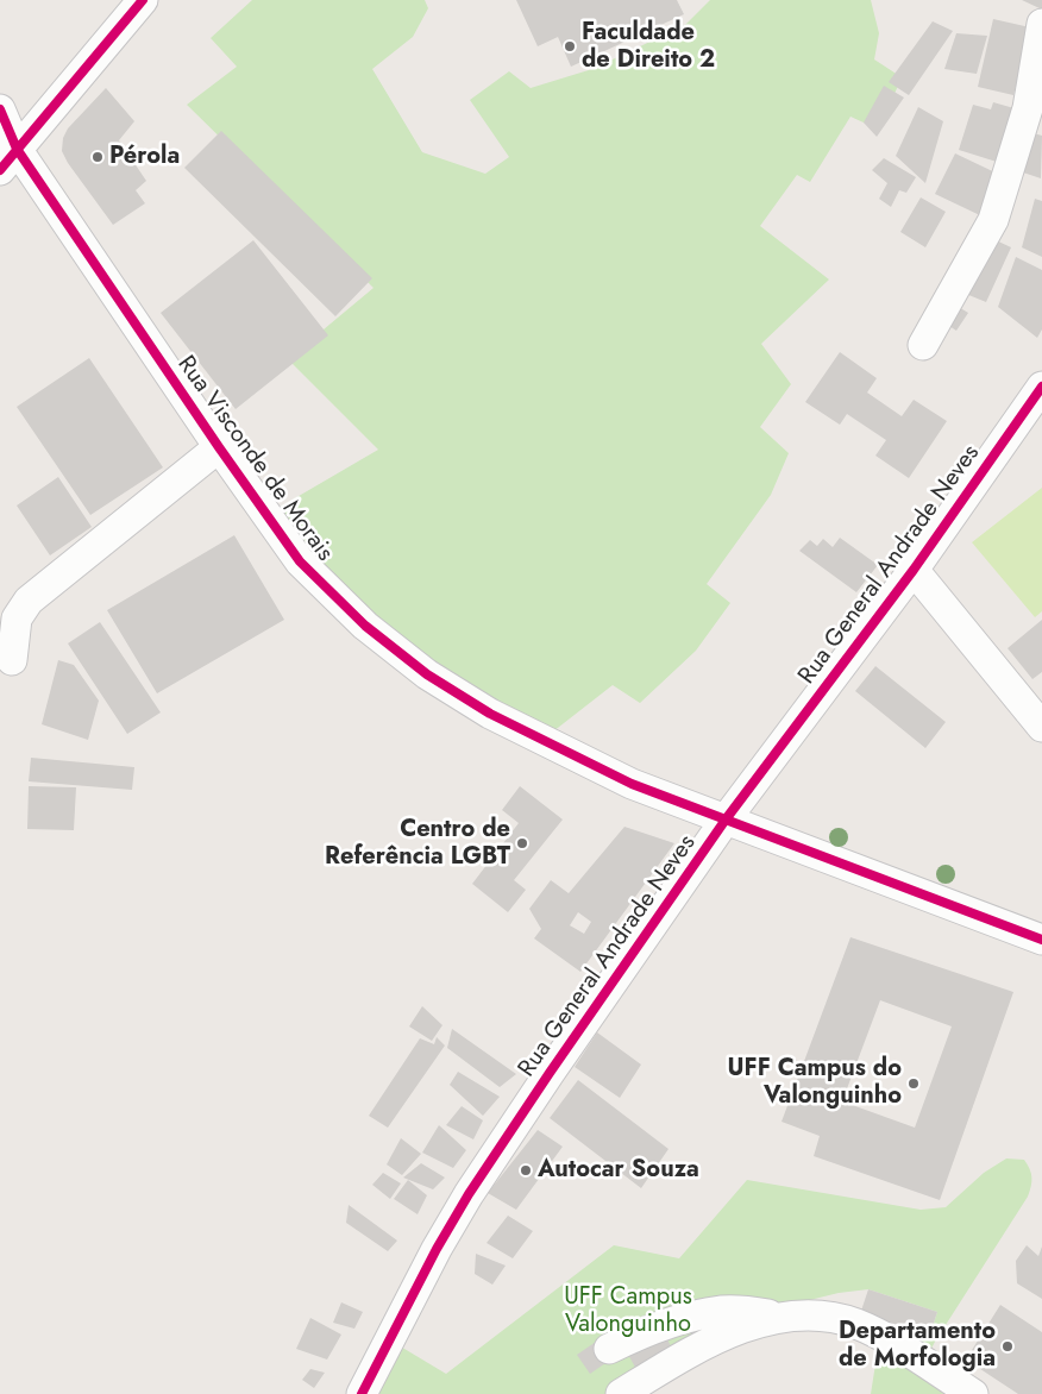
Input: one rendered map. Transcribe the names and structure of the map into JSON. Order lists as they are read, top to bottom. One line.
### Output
{"streets":{"street":["Rua Visconde de Morais","Rua General Andrade Neves"]},"crossings":[["Rua Visconde de Morais","Rua General Andrade Neves"]],"parks":["UFF Campus Valonguinho"],"places":["Faculdade de Direito 2","Pérola","Centro de Referência LGBT","UFF Campus do Valonguinho","Autocar Souza","Departamento de Morfologia"]}
